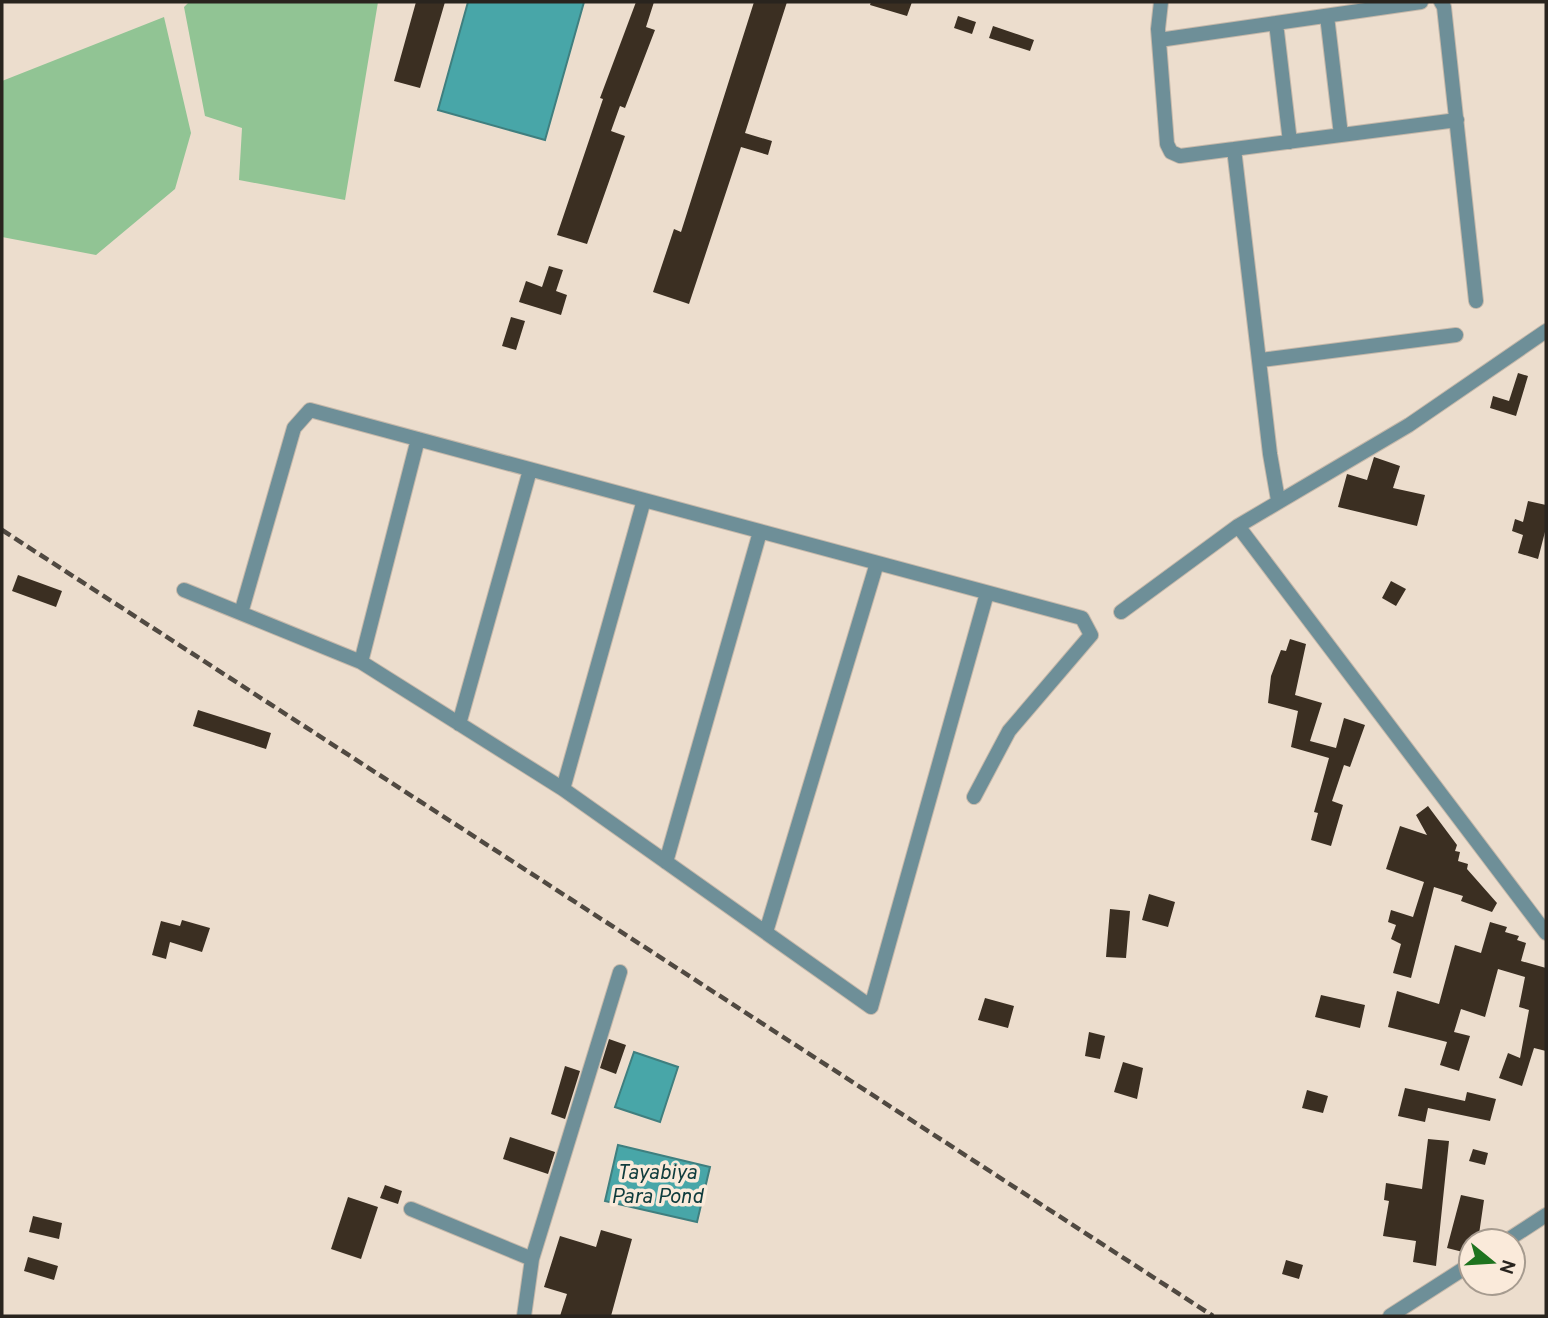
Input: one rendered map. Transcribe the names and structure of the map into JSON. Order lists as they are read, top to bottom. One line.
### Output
{"water":["Tayabiya Para Pond"],"north":"right"}
